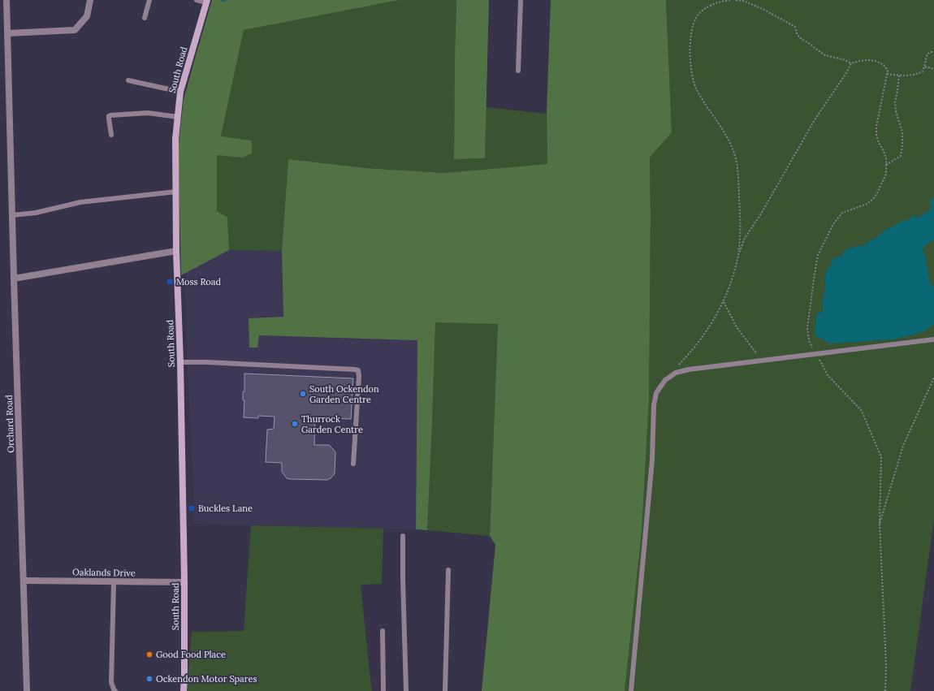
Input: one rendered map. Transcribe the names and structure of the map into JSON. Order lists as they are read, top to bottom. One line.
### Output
{"streets":{"main road":["South Road"],"street":["Orchard Road","Oaklands Drive"]},"crossings":[["South Road","Oaklands Drive"],["Orchard Road","Oaklands Drive"]],"places":{"transit":["Moss Road","Buckles Lane"],"other":["South Ockendon Garden Centre","Thurrock Garden Centre","Good Food Place","Ockendon Motor Spares"]}}
